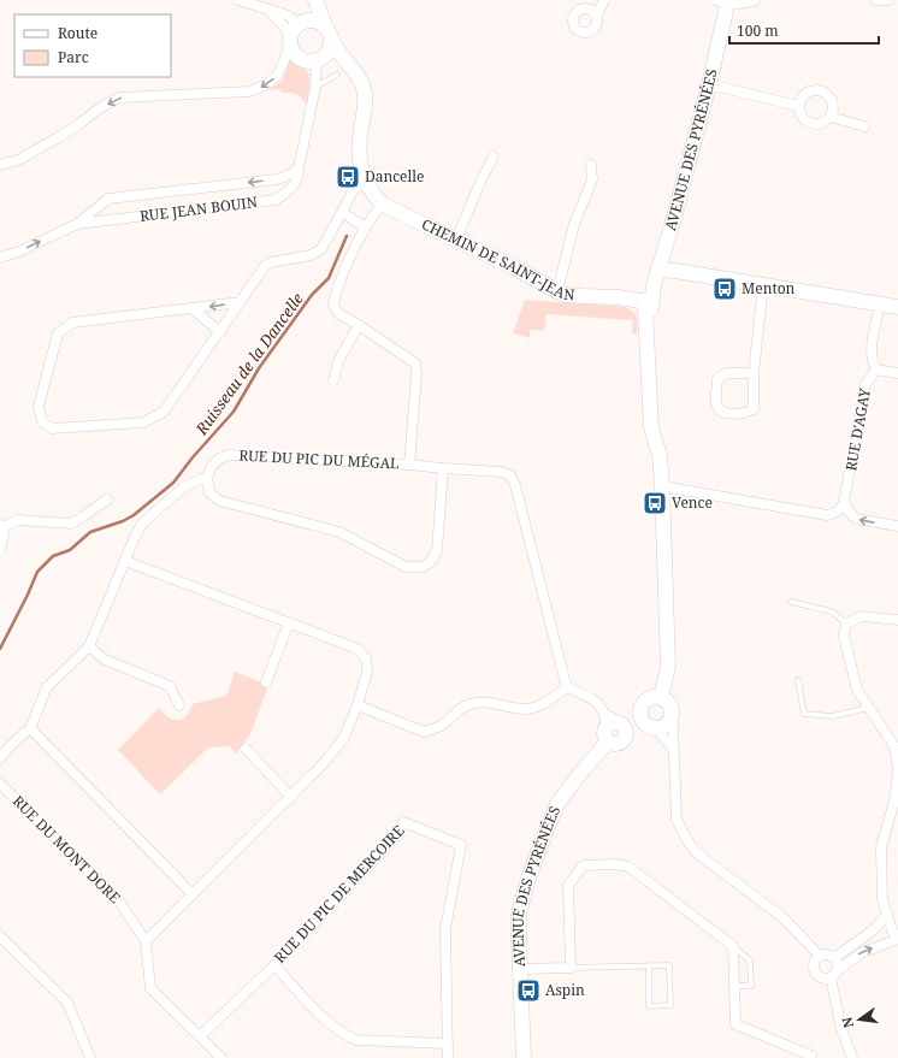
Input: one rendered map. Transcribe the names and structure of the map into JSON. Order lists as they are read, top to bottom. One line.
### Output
{"streets":{"main road":["AVENUE DES PYRÉNÉES","CHEMIN DE SAINT-JEAN"],"street":["RUE JEAN BOUIN","RUE D'AGAY","RUE DU PIC DU MÉGAL","RUE DU MONT DORE","RUE DU PIC DE MERCOIRE"]},"crossings":[["AVENUE DES PYRÉNÉES","CHEMIN DE SAINT-JEAN"],["RUE DU MONT DORE","RUE DU PIC DE MERCOIRE"]],"water":["Ruisseau de la Dancelle"],"places":{"bus stop":["Dancelle","Menton","Vence","Aspin"]},"legend":["Route","Parc"],"scale_bar":"100 m","north":"left"}
